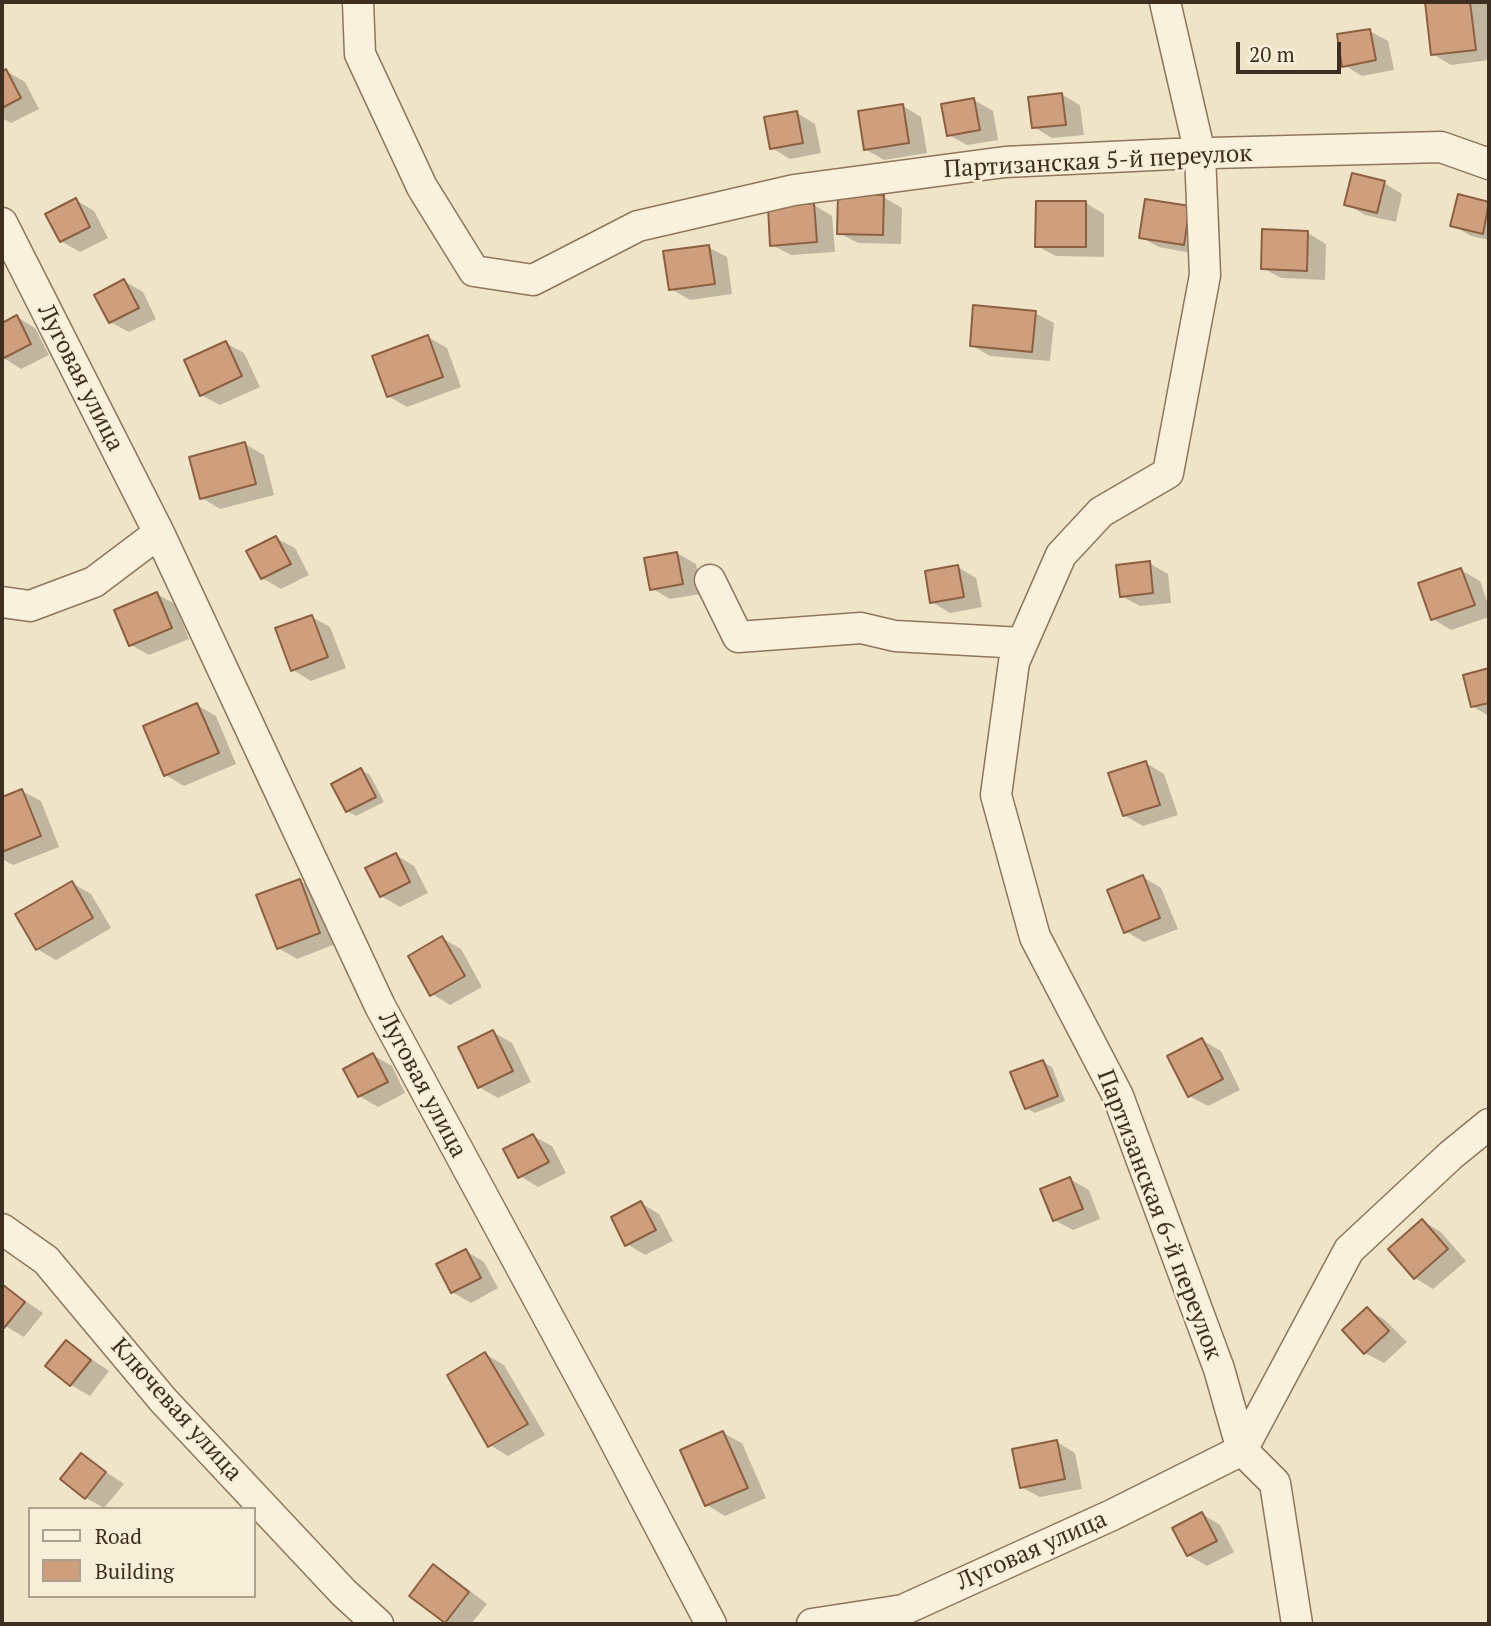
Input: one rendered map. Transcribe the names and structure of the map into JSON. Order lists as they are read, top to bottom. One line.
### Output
{"streets":{"street":["Партизанская 5-й переулок","Луговая улица","Партизанская 6-й переулок","Ключевая улица"]},"crossings":[["Партизанская 5-й переулок","Партизанская 6-й переулок"],["Луговая улица","Партизанская 6-й переулок"]],"legend":["Road","Building"],"scale_bar":"20 m"}
